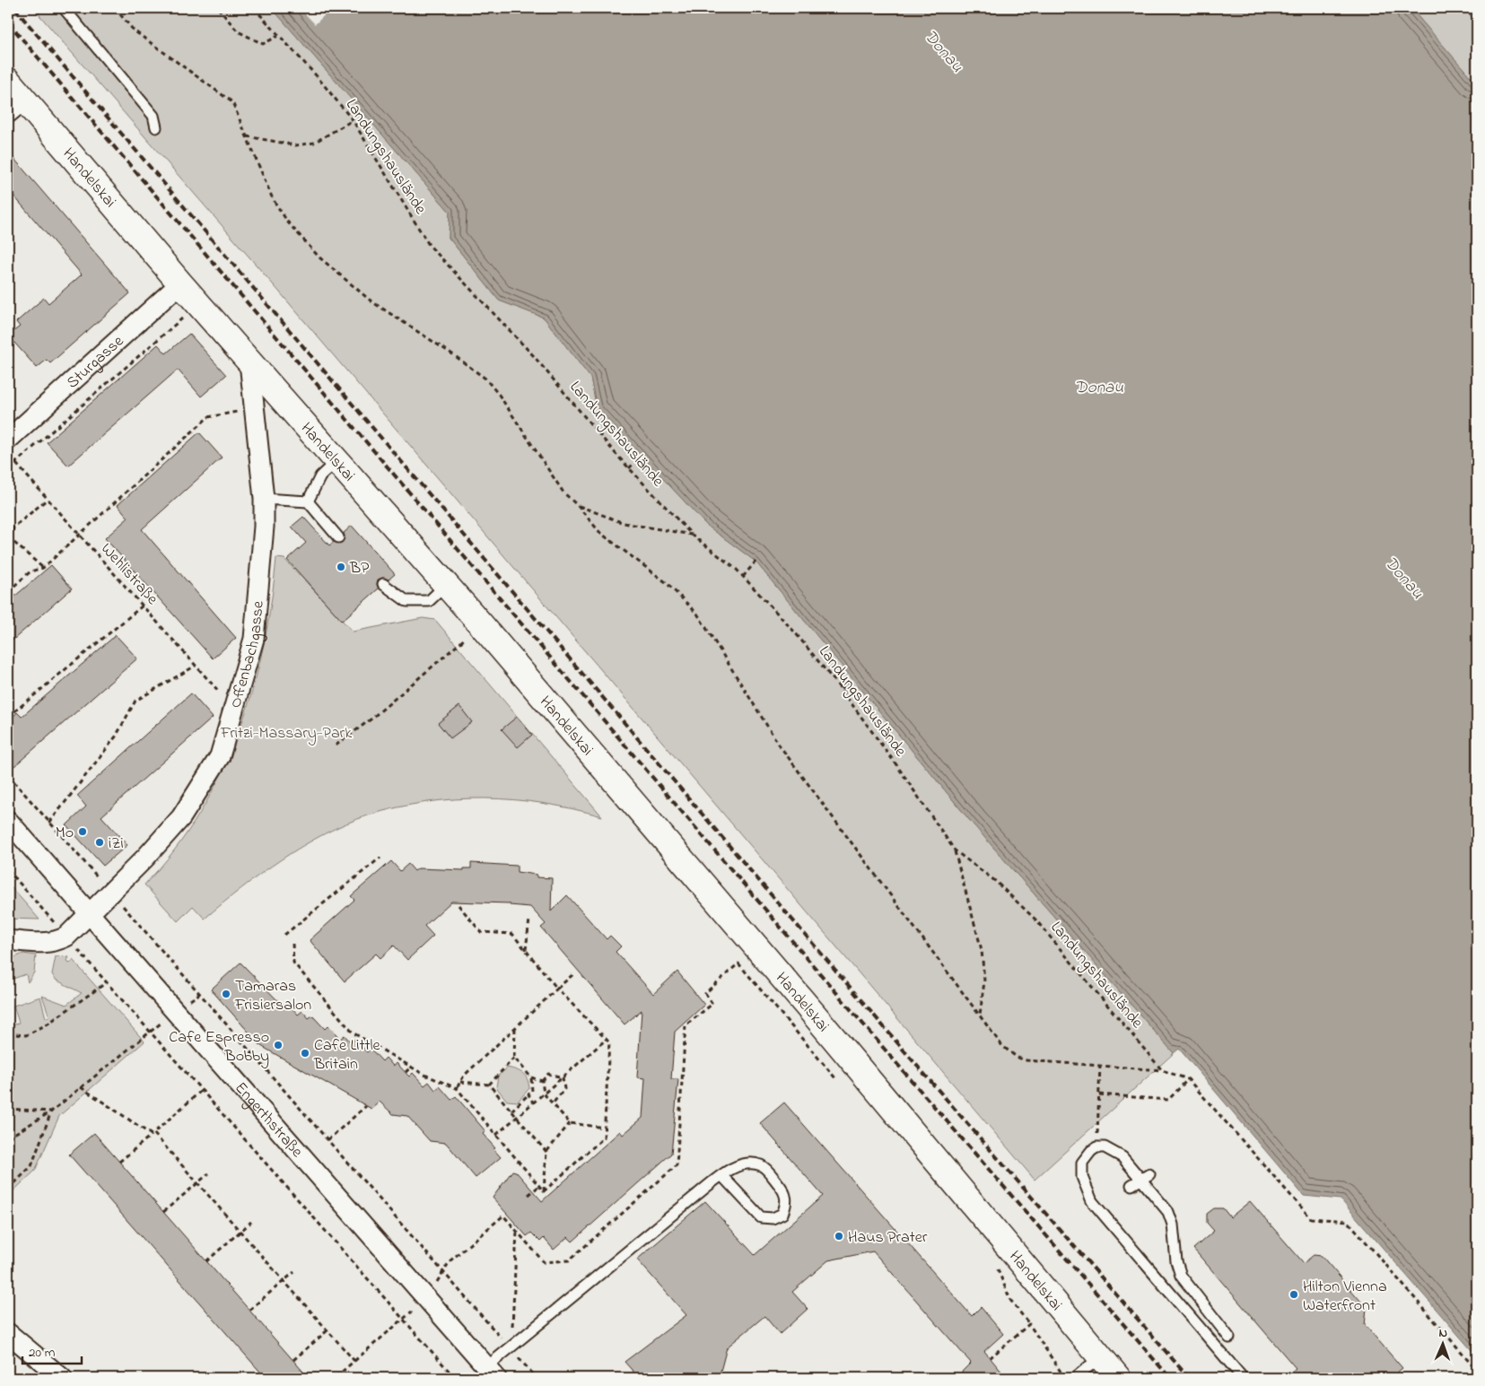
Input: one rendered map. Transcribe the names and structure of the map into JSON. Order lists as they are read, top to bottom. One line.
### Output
{"streets":{"main road":["Handelskai"],"street":["Sturgasse","Offenbachgasse","Engerthstraße"],"path":["Landungshauslände","Wehlistraße"]},"crossings":[["Handelskai","Sturgasse"],["Handelskai","Offenbachgasse"],["Wehlistraße","Offenbachgasse"],["Offenbachgasse","Engerthstraße"]],"water":["Donau"],"parks":["Fritzi-Massary-Park"],"places":["BP","Mo","iZi","Tamaras Frisiersalon","Cafe Espresso Bobby","Cafe Little Britain","Haus Prater","Hilton Vienna Waterfront"],"scale_bar":"20 m","north":"top"}
